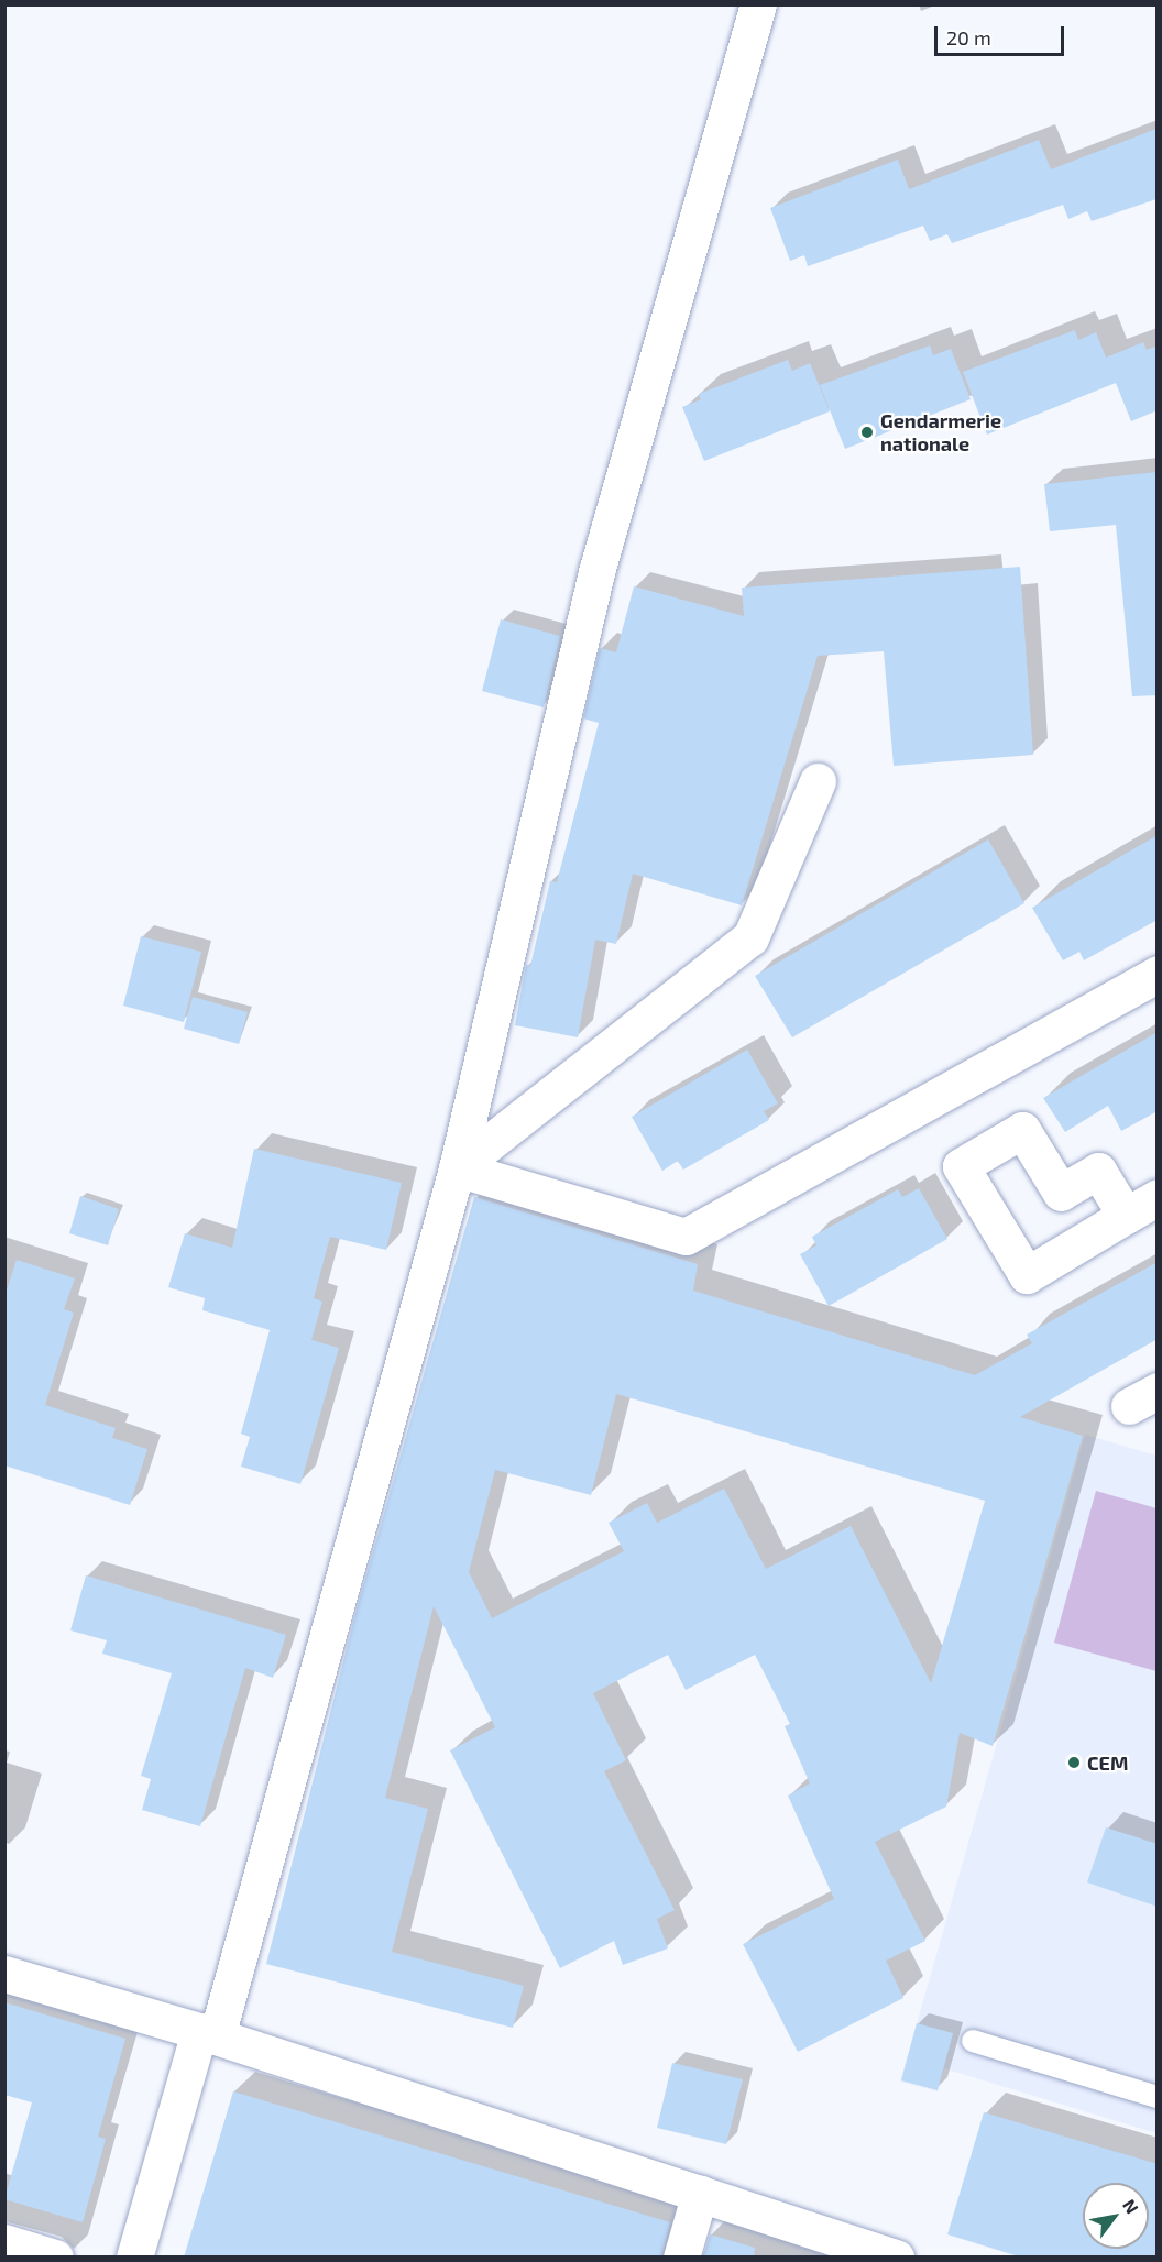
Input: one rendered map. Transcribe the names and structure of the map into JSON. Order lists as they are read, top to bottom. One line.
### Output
{"places":["Gendarmerie nationale","CEM"],"scale_bar":"20 m","north":"top right"}
